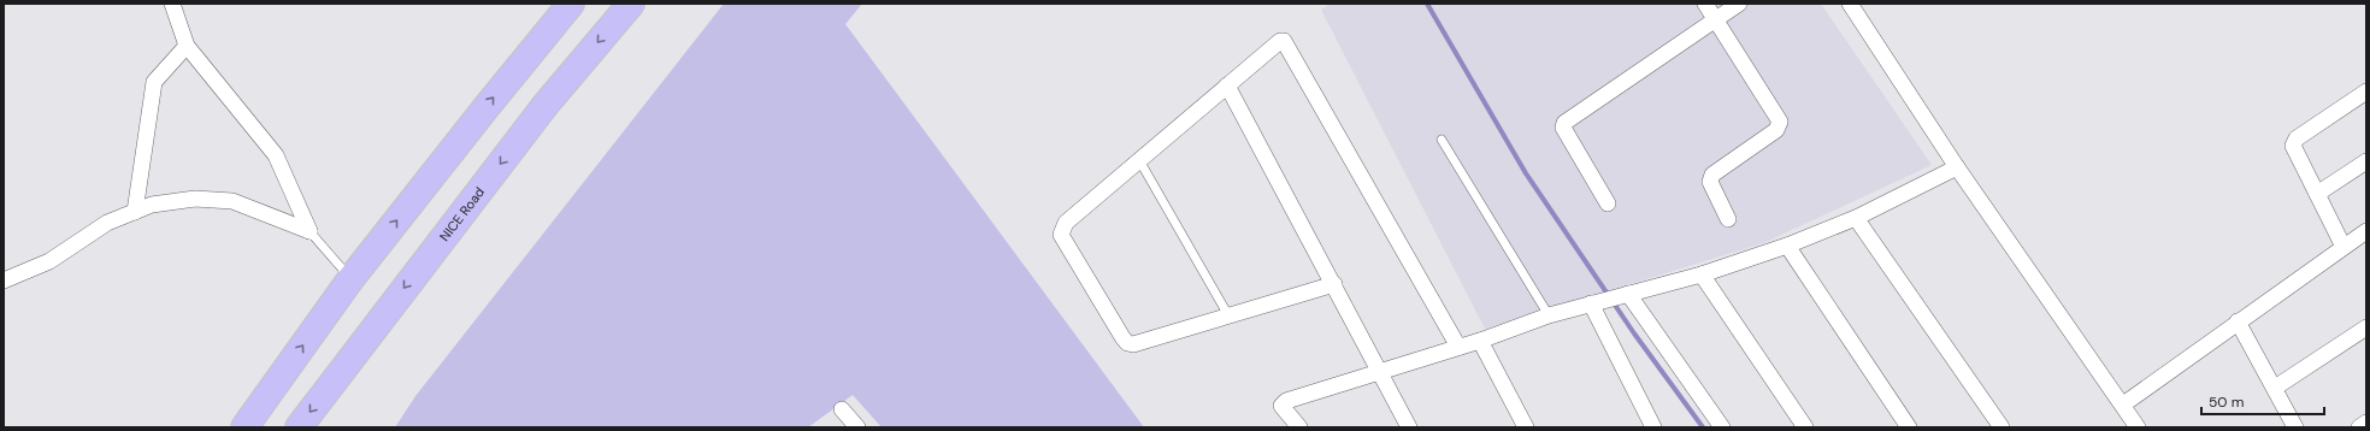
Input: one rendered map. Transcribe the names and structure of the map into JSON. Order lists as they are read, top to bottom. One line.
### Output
{"streets":{"highway":["NICE Road"]},"scale_bar":"50 m"}
